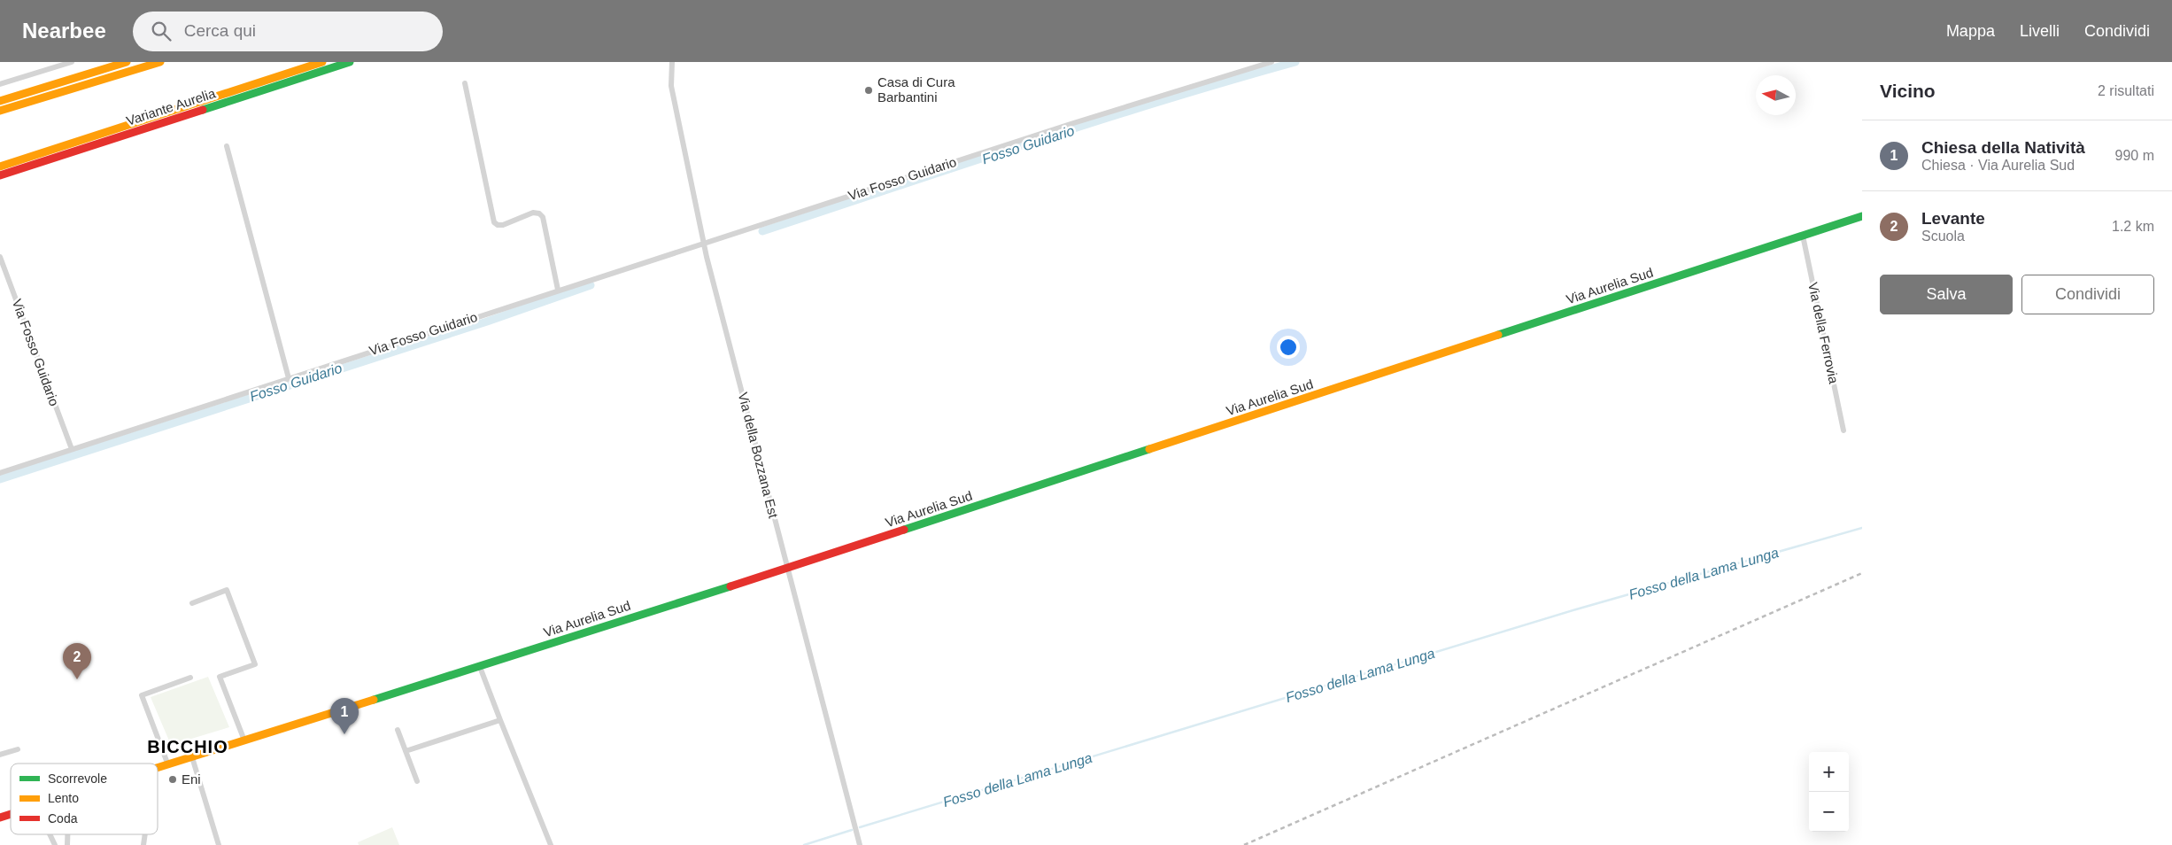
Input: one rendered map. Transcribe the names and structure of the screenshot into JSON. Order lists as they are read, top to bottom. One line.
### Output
{"streets":{"main road":["Variante Aurelia","Via Aurelia Sud"],"street":["Via Fosso Guidario","Via della Ferrovia","Via della Bozzana Est"]},"crossings":[["Via Fosso Guidario","Via della Bozzana Est"],["Via Aurelia Sud","Via della Ferrovia"],["Via Aurelia Sud","Via della Bozzana Est"]],"districts":["BICCHIO"],"water":["Fosso Guidario","Fosso della Lama Lunga"],"places":["Casa di Cura Barbantini","Eni"],"legend":["Scorrevole","Lento","Coda"],"north":"left","page":{"header":"Nearbee","search":"Cerca qui","nav":["Mappa","Livelli","Condividi"],"heading":["Vicino","2 risultati"],"list":[{"mark":"1","name":"Chiesa della Natività","note":"Chiesa · Via Aurelia Sud","value":"990 m"},{"mark":"2","name":"Levante","note":"Scuola","value":"1.2 km"}],"buttons":["Salva","Condividi"],"pins":["2","1"],"map_buttons":["+","−"]}}
